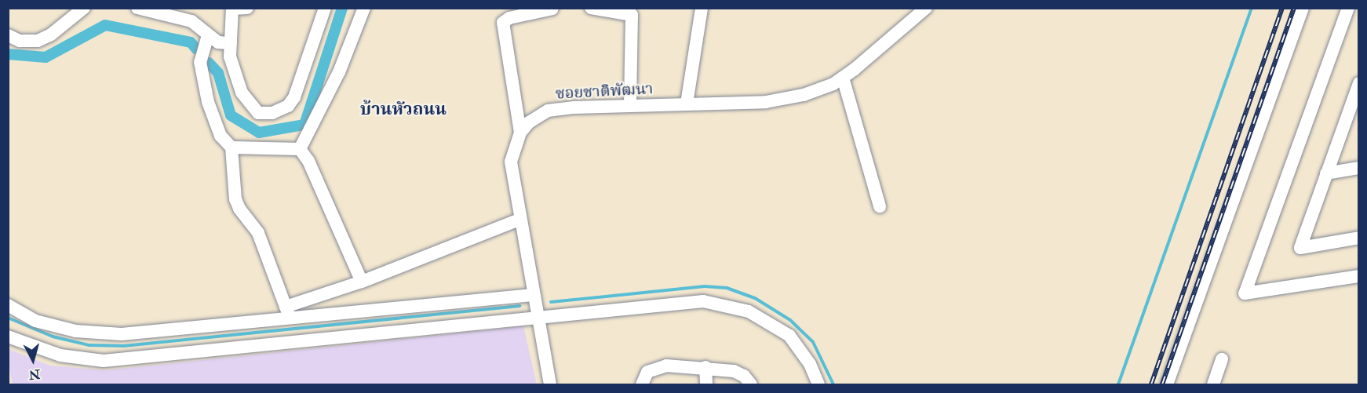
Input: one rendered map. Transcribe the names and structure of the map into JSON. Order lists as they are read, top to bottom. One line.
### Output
{"streets":{"street":["ซอยชาติพัฒนา"]},"districts":["บ้านหัวถนน"],"north":"bottom"}
